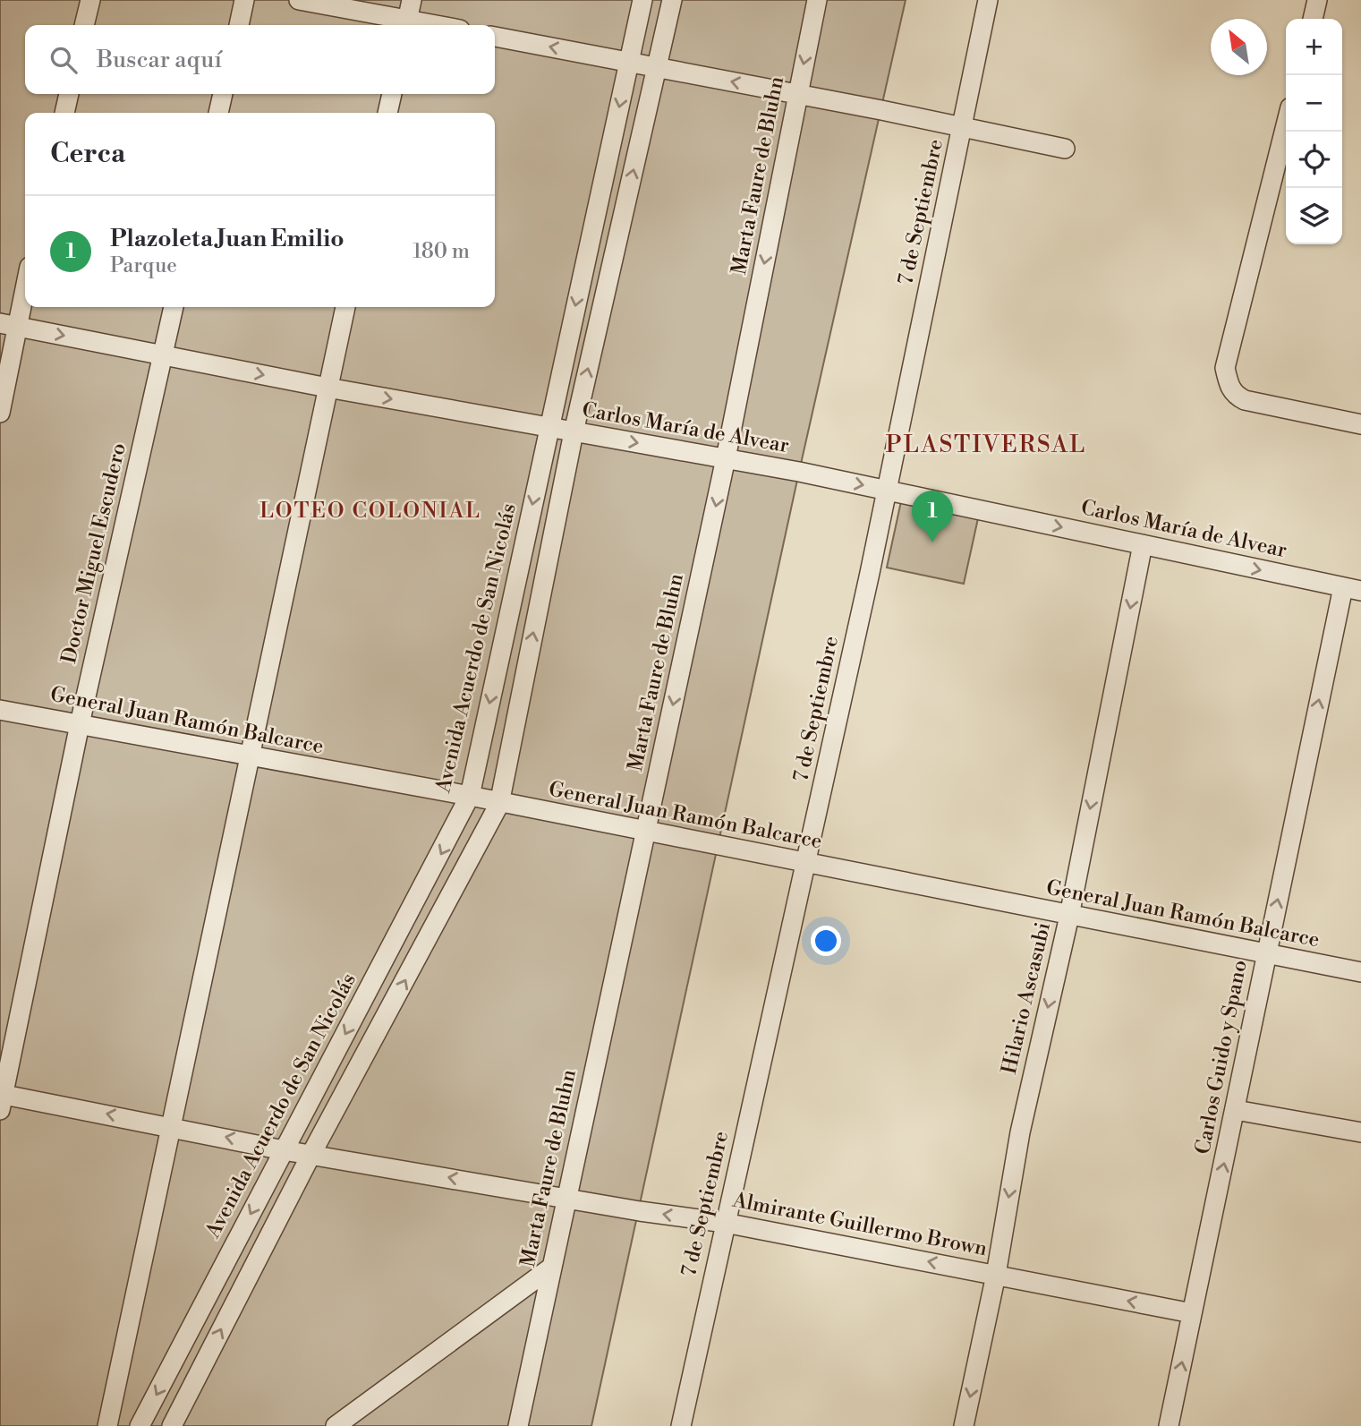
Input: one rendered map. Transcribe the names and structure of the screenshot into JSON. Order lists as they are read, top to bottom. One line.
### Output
{"streets":{"street":["Marta Faure de Bluhn","7 de Septiembre","Carlos María de Alvear","Doctor Miguel Escudero","Avenida Acuerdo de San Nicolás","General Juan Ramón Balcarce","Hilario Ascasubi","Carlos Guido y Spano","Almirante Guillermo Brown"]},"crossings":[["Marta Faure de Bluhn","Carlos María de Alvear"],["Marta Faure de Bluhn","General Juan Ramón Balcarce"],["Marta Faure de Bluhn","Almirante Guillermo Brown"],["7 de Septiembre","Carlos María de Alvear"],["7 de Septiembre","General Juan Ramón Balcarce"],["7 de Septiembre","Almirante Guillermo Brown"],["Carlos María de Alvear","Doctor Miguel Escudero"],["Carlos María de Alvear","Avenida Acuerdo de San Nicolás"],["Carlos María de Alvear","Hilario Ascasubi"],["Carlos María de Alvear","Carlos Guido y Spano"],["Doctor Miguel Escudero","General Juan Ramón Balcarce"],["Doctor Miguel Escudero","Almirante Guillermo Brown"],["Avenida Acuerdo de San Nicolás","General Juan Ramón Balcarce"],["Avenida Acuerdo de San Nicolás","Almirante Guillermo Brown"],["General Juan Ramón Balcarce","Hilario Ascasubi"],["General Juan Ramón Balcarce","Carlos Guido y Spano"],["Hilario Ascasubi","Almirante Guillermo Brown"],["Carlos Guido y Spano","Almirante Guillermo Brown"]],"one_way":["Carlos María de Alvear","Hilario Ascasubi","Carlos Guido y Spano","Almirante Guillermo Brown"],"districts":["PLASTIVERSAL","LOTEO COLONIAL"],"north":"top left","page":{"map_buttons":["+","−"],"search":"Buscar aquí","heading":"Cerca","list":[{"mark":"1","name":"Plazoleta Juan Emilio","note":"Parque","value":"180 m"}],"pins":"1"}}
